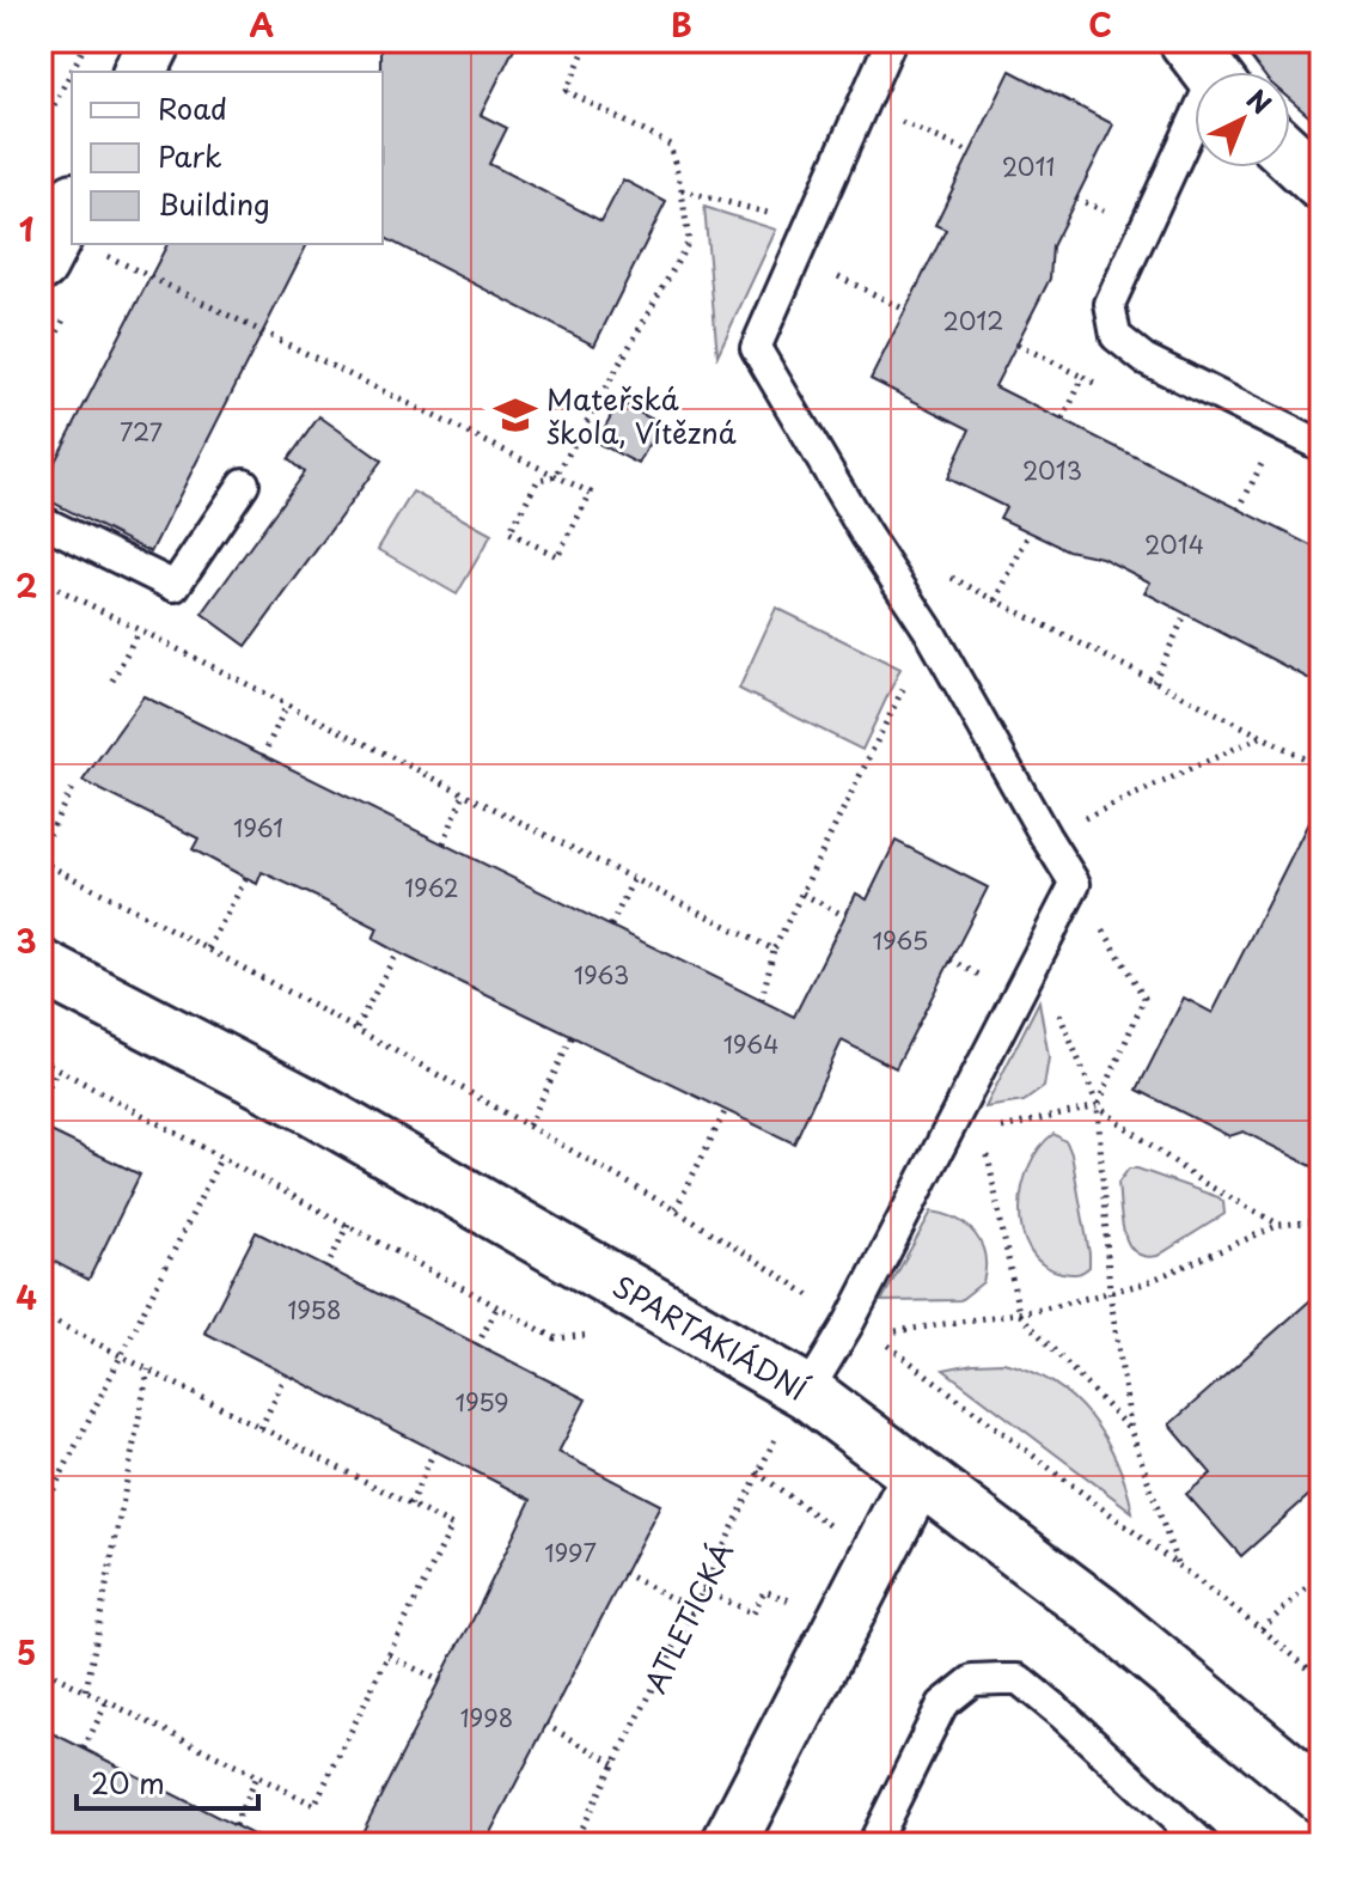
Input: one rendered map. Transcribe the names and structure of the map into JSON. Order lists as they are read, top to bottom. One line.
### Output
{"streets":{"street":["SPARTAKIÁDNÍ"],"path":["ATLETICKÁ"]},"crossings":[["SPARTAKIÁDNÍ","ATLETICKÁ"]],"places":{"school or university":["Mateřská škola, Vítězná"]},"house_numbers":["2011","2012","727","2013","2014","1961","1962","1965","1963","1964","1958","1959","1997","1998"],"legend":["Road","Park","Building"],"scale_bar":"20 m","north":"top right","grid":{"columns":["A","B","C"],"rows":["1","2","3","4","5"]}}
